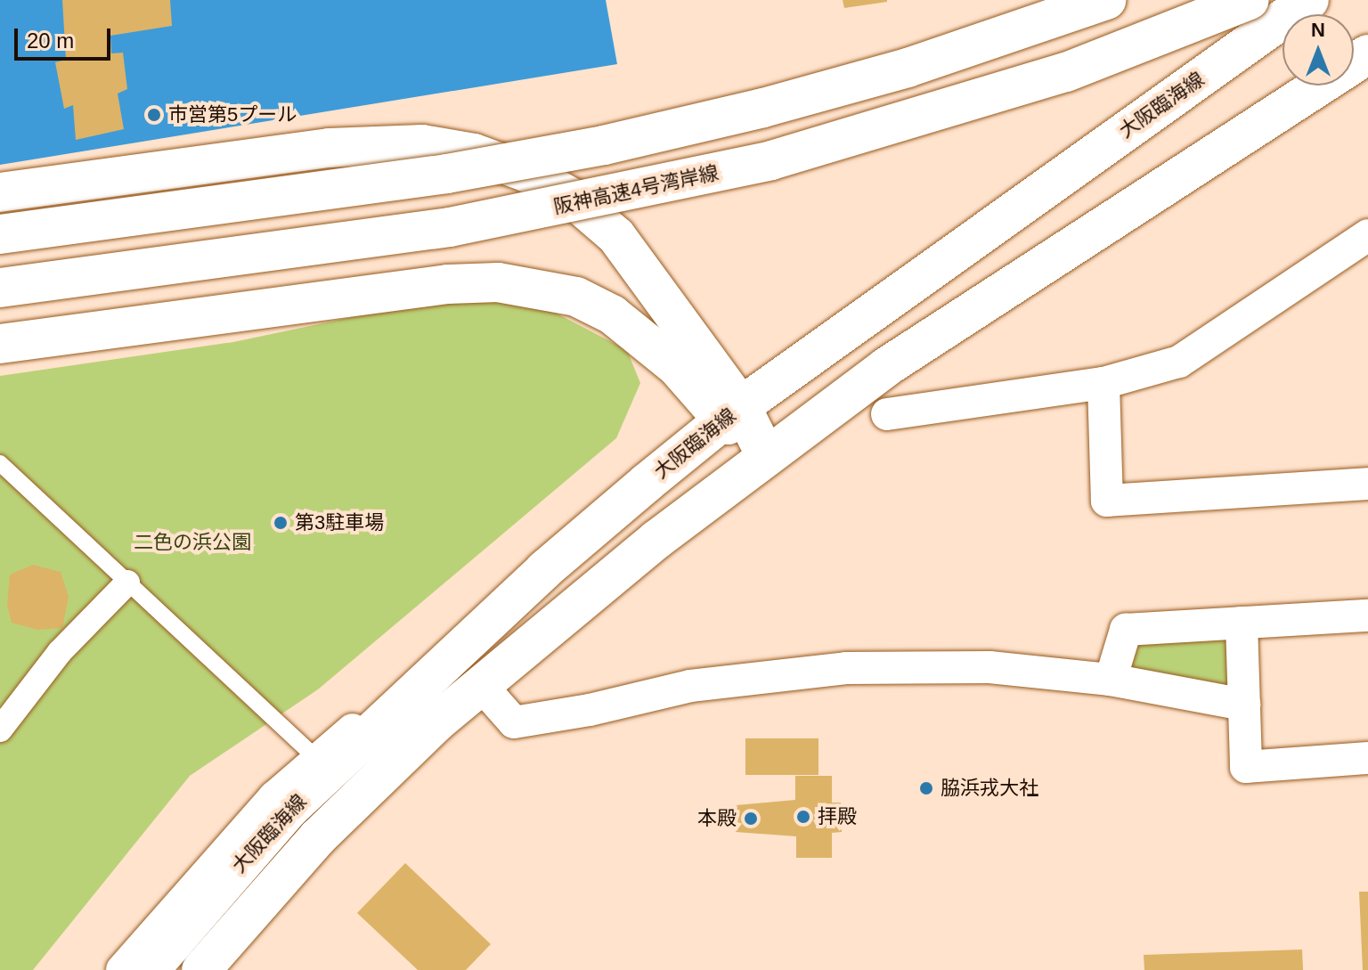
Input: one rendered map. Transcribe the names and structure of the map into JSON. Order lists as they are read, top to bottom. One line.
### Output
{"streets":{"main road":["大阪臨海線","阪神高速4号湾岸線"]},"parks":["二色の浜公園"],"places":["市営第5プール","第3駐車場","脇浜戎大社","拝殿","本殿"],"scale_bar":"20 m","north":"top"}
